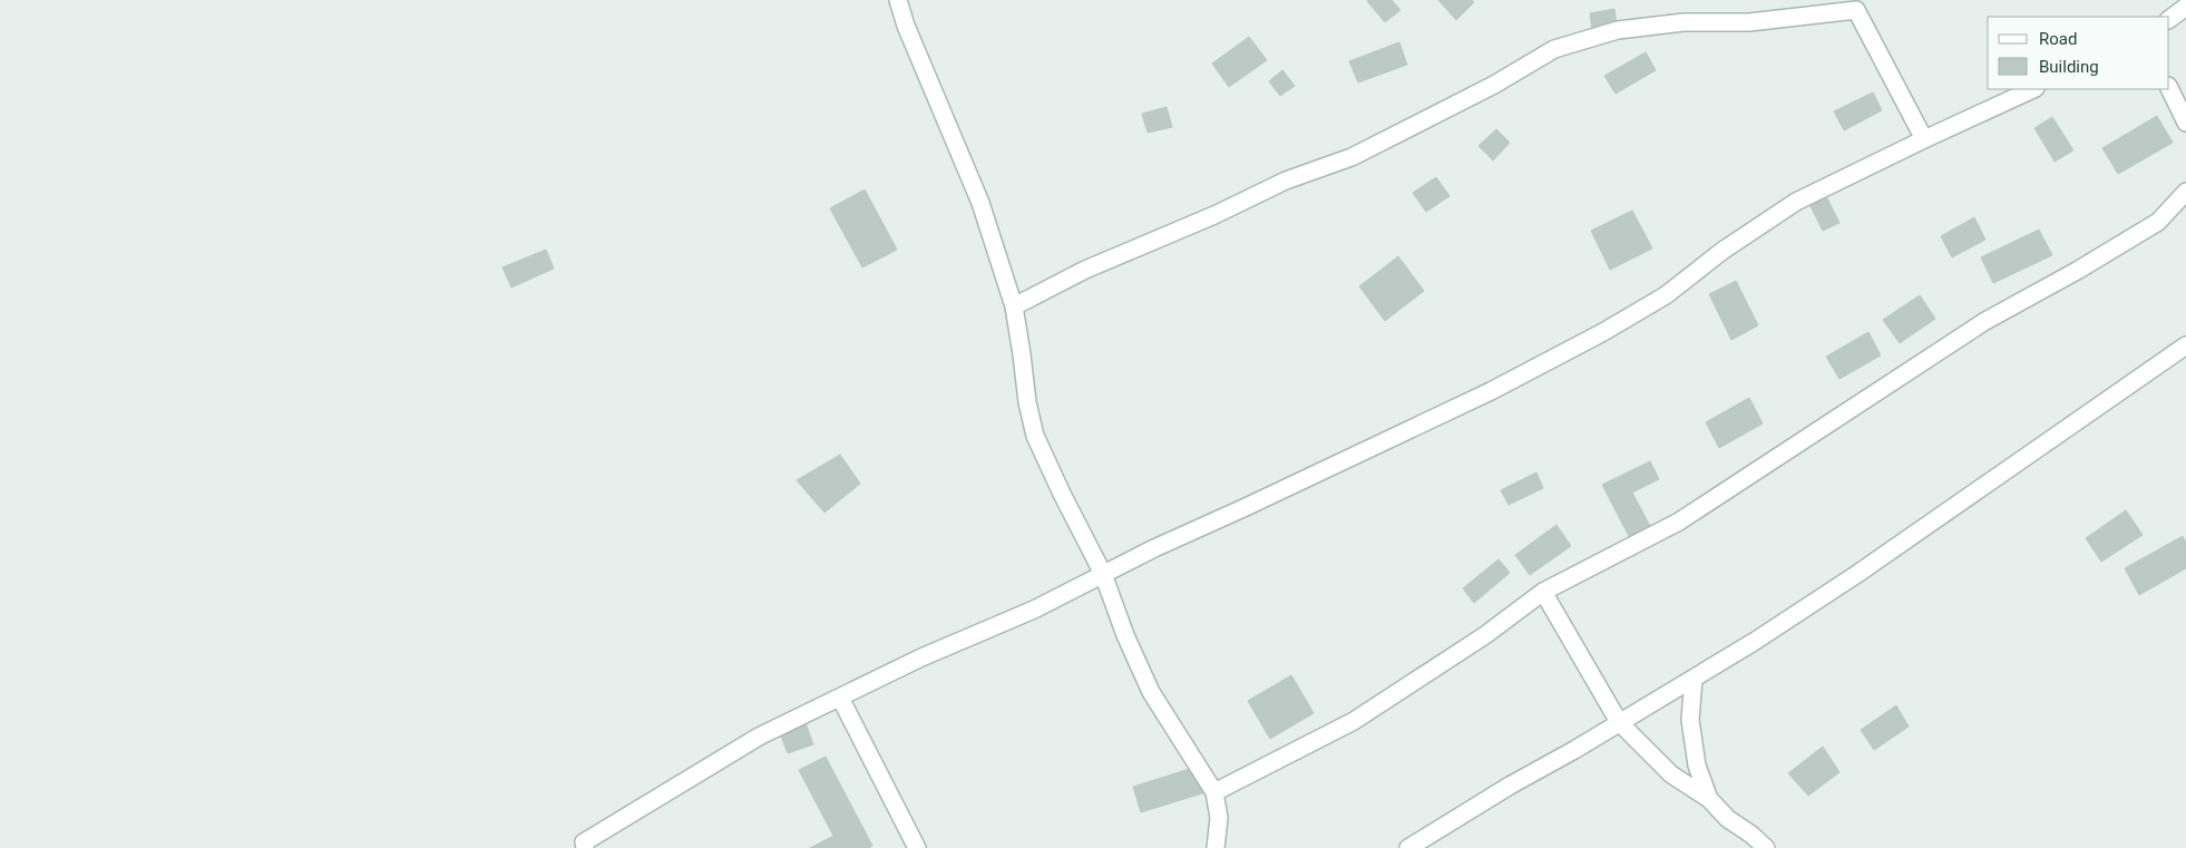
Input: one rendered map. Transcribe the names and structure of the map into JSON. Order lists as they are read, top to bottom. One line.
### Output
{"legend":["Road","Building"]}
